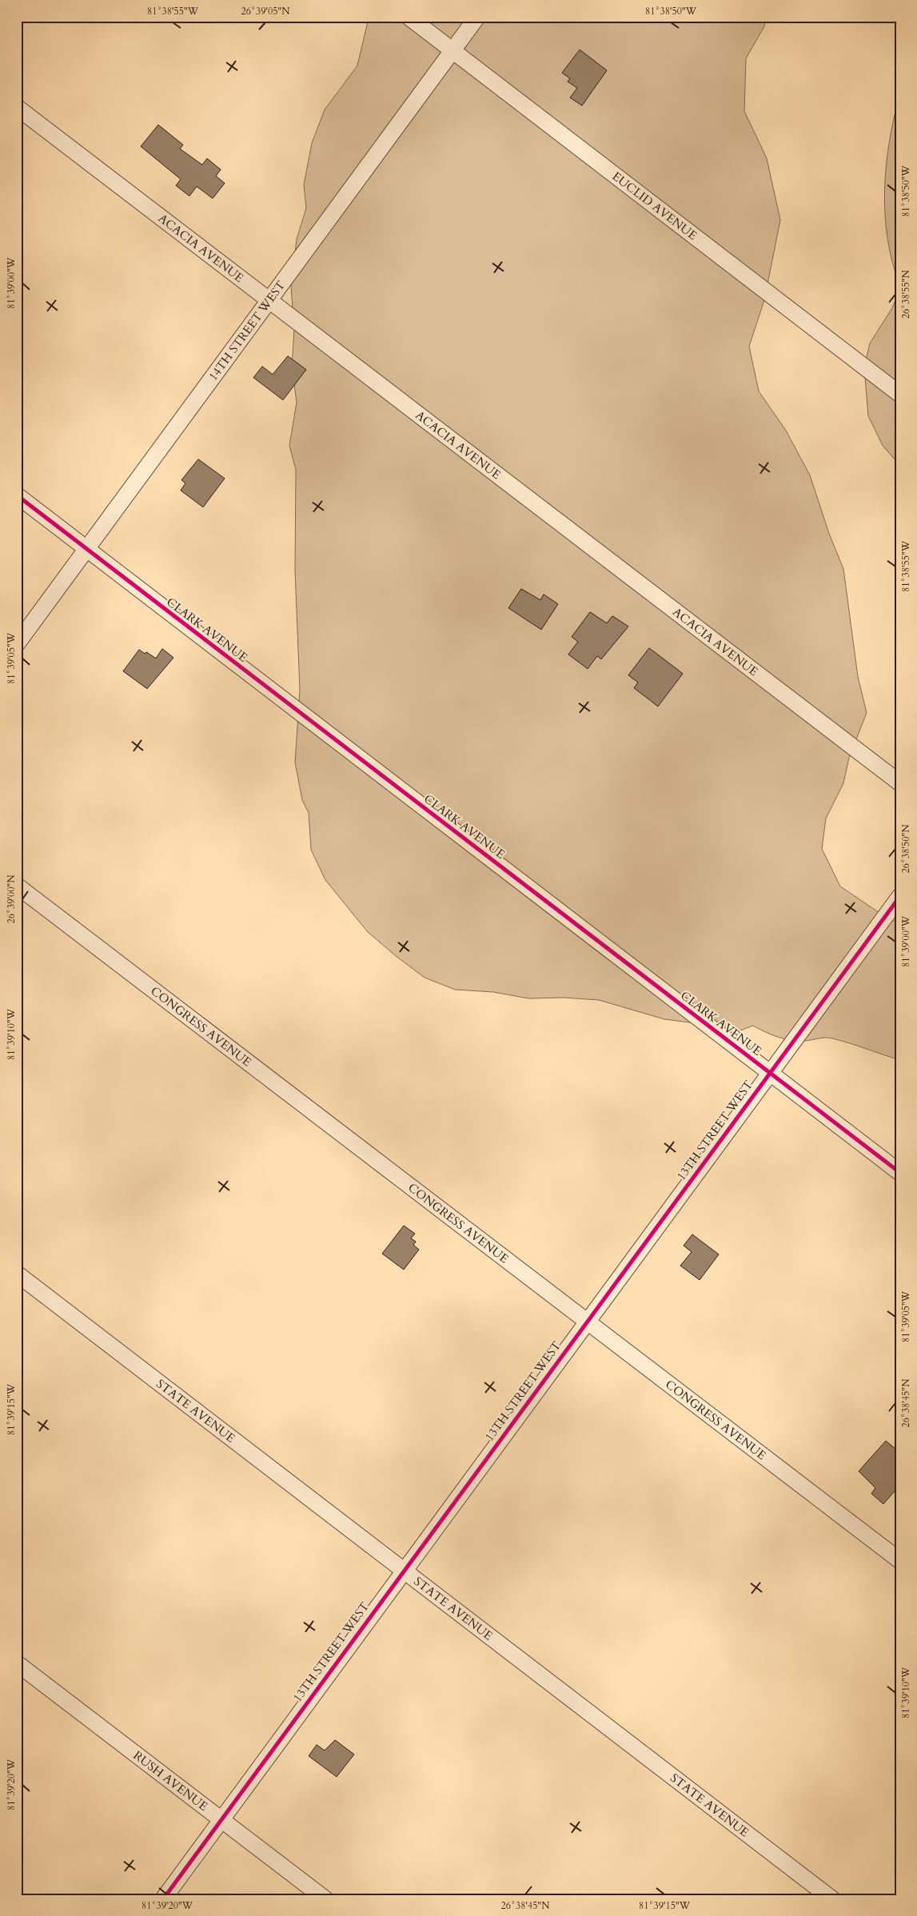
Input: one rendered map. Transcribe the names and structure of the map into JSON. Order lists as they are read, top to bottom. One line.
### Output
{"streets":{"street":["EUCLID AVENUE","ACACIA AVENUE","14TH STREET WEST","CLARK AVENUE","CONGRESS AVENUE","13TH STREET WEST","STATE AVENUE","RUSH AVENUE"]},"crossings":[["EUCLID AVENUE","14TH STREET WEST"],["ACACIA AVENUE","14TH STREET WEST"],["14TH STREET WEST","CLARK AVENUE"],["CLARK AVENUE","13TH STREET WEST"],["CONGRESS AVENUE","13TH STREET WEST"],["13TH STREET WEST","STATE AVENUE"],["13TH STREET WEST","RUSH AVENUE"]],"coordinates":["81°38'55\"W","26°39'05\"N","81°38'50\"W","81°39'00\"W","26°38'55\"N","81°39'05\"W","26°38'50\"N","26°39'00\"N","81°39'10\"W","26°38'45\"N","81°39'15\"W","81°39'20\"W"]}
